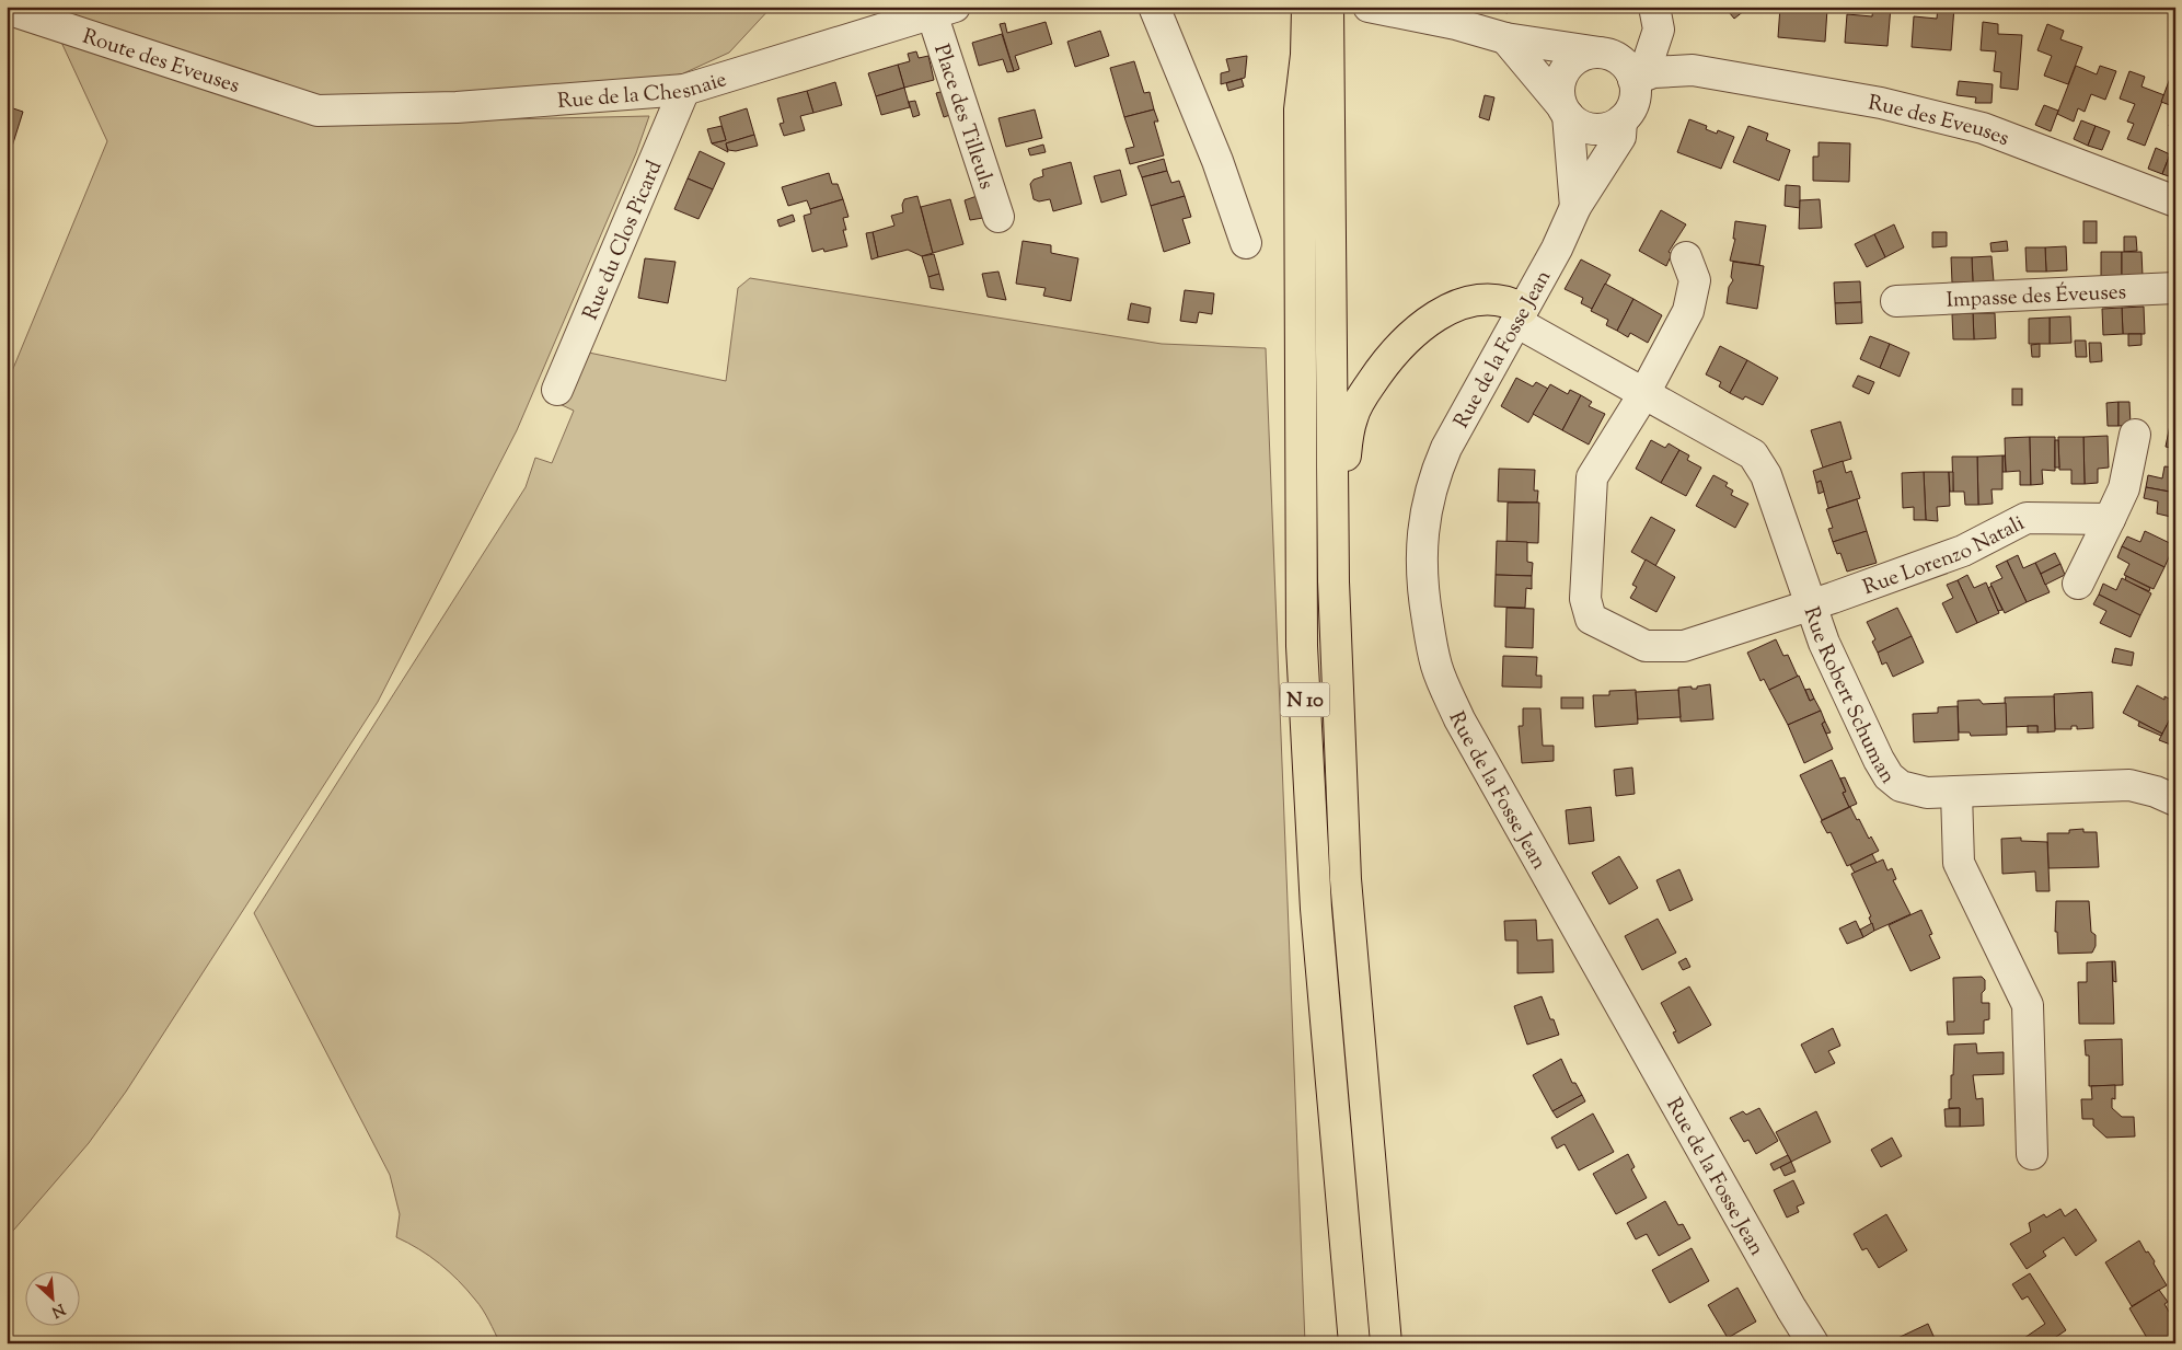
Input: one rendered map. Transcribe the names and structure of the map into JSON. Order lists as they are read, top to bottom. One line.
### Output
{"streets":{"main road":["N 10"],"street":["Route des Eveuses","Rue de la Chesnaie","Place des Tilleuls","Rue des Eveuses","Rue du Clos Picard","Impasse des Éveuses","Rue de la Fosse Jean","Rue Lorenzo Natali","Rue Robert Schuman"]},"crossings":[["Route des Eveuses","Rue de la Chesnaie"],["Rue de la Chesnaie","Place des Tilleuls"],["Rue de la Chesnaie","Rue du Clos Picard"],["Rue des Eveuses","Rue de la Fosse Jean"],["Rue de la Fosse Jean","Rue Robert Schuman"],["Rue Lorenzo Natali","Rue Robert Schuman"]],"north":"bottom right"}
